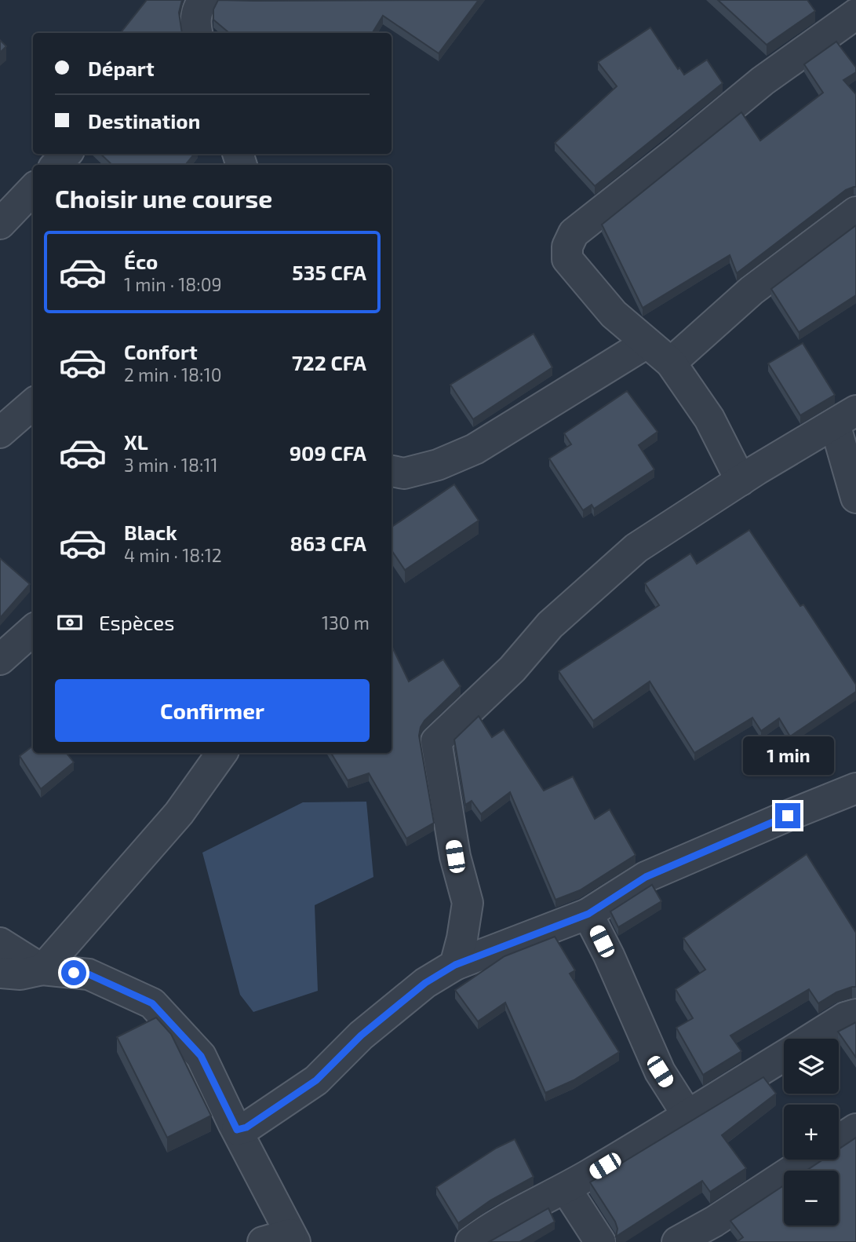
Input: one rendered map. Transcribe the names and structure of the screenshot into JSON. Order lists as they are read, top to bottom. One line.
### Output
{"page":{"banner":["Départ","Destination"],"heading":"Choisir une course","list":[{"name":"Éco","note":"1 min · 18:09","value":"535 CFA"},{"name":"Confort","note":"2 min · 18:10","value":"722 CFA"},{"name":"XL","note":"3 min · 18:11","value":"909 CFA"},{"name":"Black","note":"4 min · 18:12","value":"863 CFA"}],"pay":["Espèces","130 m"],"buttons":"Confirmer","bubble":"1 min","map_buttons":["+","−"]}}
